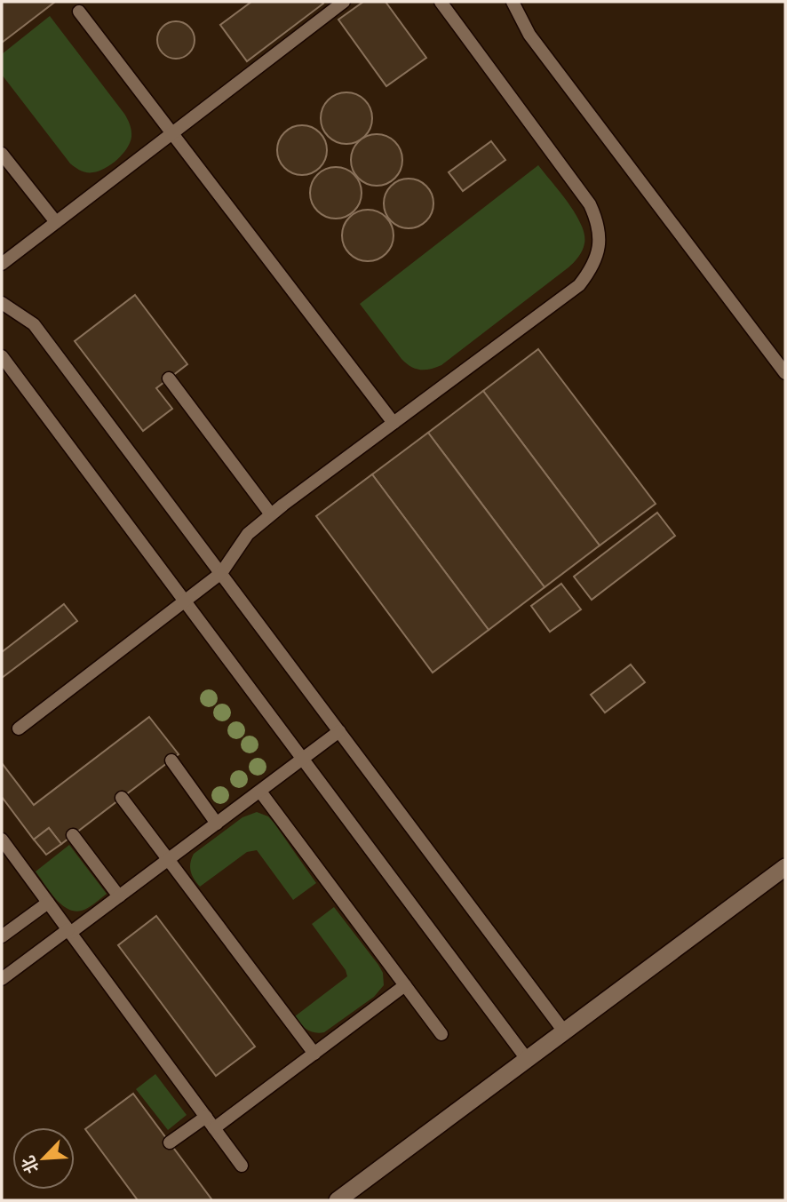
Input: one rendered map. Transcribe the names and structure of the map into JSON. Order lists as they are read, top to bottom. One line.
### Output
{"north":"bottom left"}
